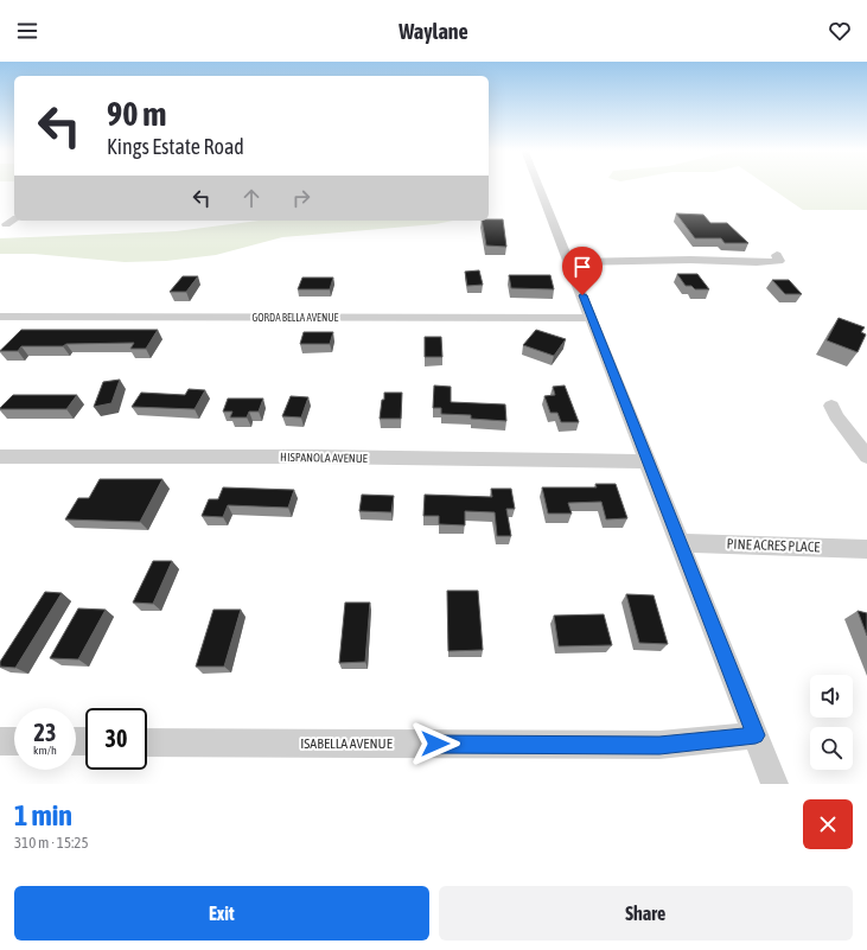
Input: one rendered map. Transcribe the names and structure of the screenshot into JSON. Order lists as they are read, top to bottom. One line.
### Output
{"streets":{"street":["GORDA BELLA AVENUE","HISPANOLA AVENUE","PINE ACRES PLACE","ISABELLA AVENUE"]},"page":{"header":"Waylane","turn":["90 m","Kings Estate Road"],"speed":"23 km/h","limit":"30","heading":["1 min","310 m · 15:25"],"buttons":["Exit","Share"]}}
